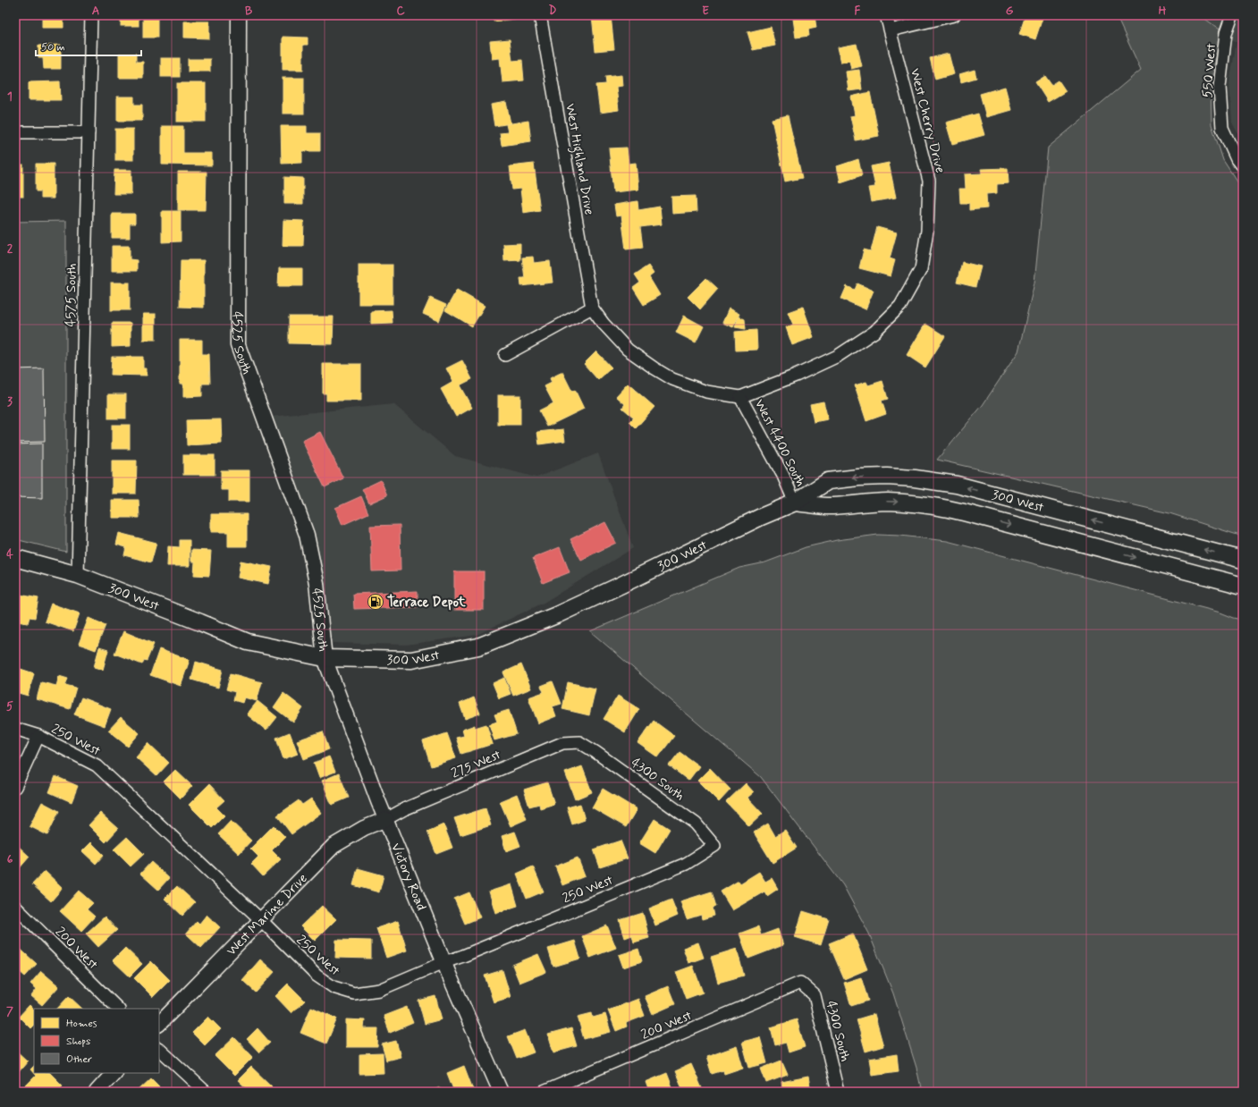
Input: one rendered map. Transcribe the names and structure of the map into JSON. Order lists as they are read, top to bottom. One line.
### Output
{"streets":{"main road":["300 West"],"street":["550 West","West Cherry Drive","West Highland Drive","4575 South","4525 South","West 4400 South","250 West","275 West","4300 South","Victory Road","West Marine Drive","200 West"]},"crossings":[["West Cherry Drive","West Highland Drive"],["West Cherry Drive","West 4400 South"],["West Highland Drive","West 4400 South"],["4575 South","300 West"],["4525 South","300 West"],["4525 South","Victory Road"],["West 4400 South","300 West"],["300 West","Victory Road"],["250 West","4300 South"],["250 West","Victory Road"],["250 West","West Marine Drive"],["275 West","4300 South"],["275 West","Victory Road"],["275 West","West Marine Drive"],["4300 South","200 West"],["Victory Road","West Marine Drive"]],"places":{"fuel station":["Terrace Depot"]},"legend":["Homes","Shops","Other"],"scale_bar":"50 m","grid":{"columns":["A","B","C","D","E","F","G","H"],"rows":["1","2","3","4","5","6","7"]}}
